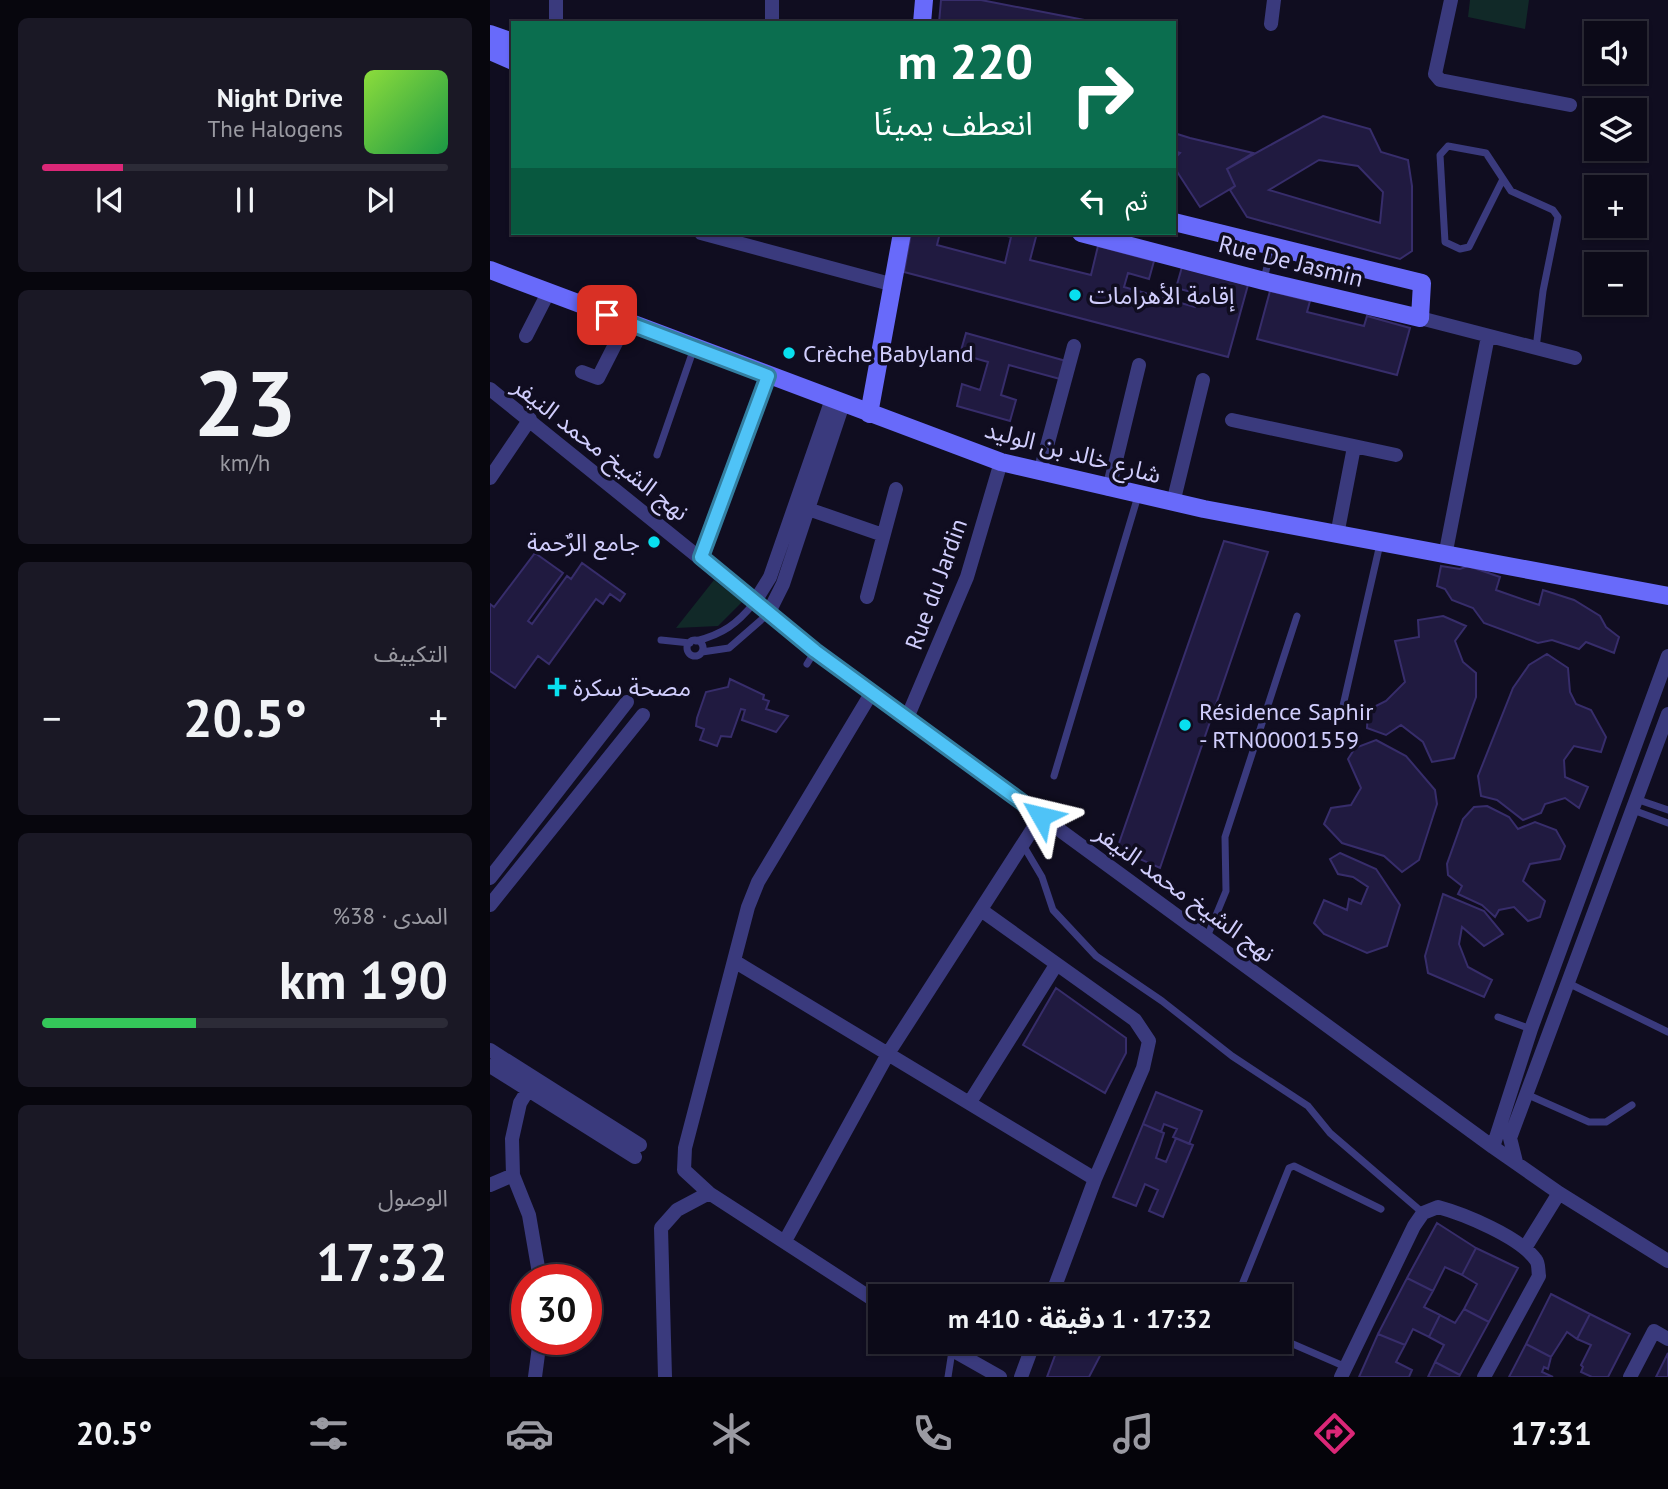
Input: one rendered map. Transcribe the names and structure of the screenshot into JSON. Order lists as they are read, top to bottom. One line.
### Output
{"streets":{"street":["Rue De Jasmin","نهج الشيخ محمد النيفر","شارع خالد بن الوليد","Rue du Jardin"]},"crossings":[["نهج الشيخ محمد النيفر","Rue du Jardin"],["شارع خالد بن الوليد","Rue du Jardin"]],"places":{"other":["إقامة الأهرامات","Crèche Babyland","جامع الرٌحمة","Résidence Saphir - RTN00001559"],"health":["مصحة سكرة"]},"page":{"map_buttons":["+","−"],"turn":["220 m","انعطف يمينًا"],"song":["Night Drive","The Halogens"],"then":"ثم","tile":[["23","km/h"],"التكييف",["المدى · 38%","190 km"],["الوصول","17:32"]],"heat":["−","20.5°","+"],"limit":"30","trip":"17:32 · 1 دقيقة · 410 m","tabs":["17:31","20.5°"]}}
